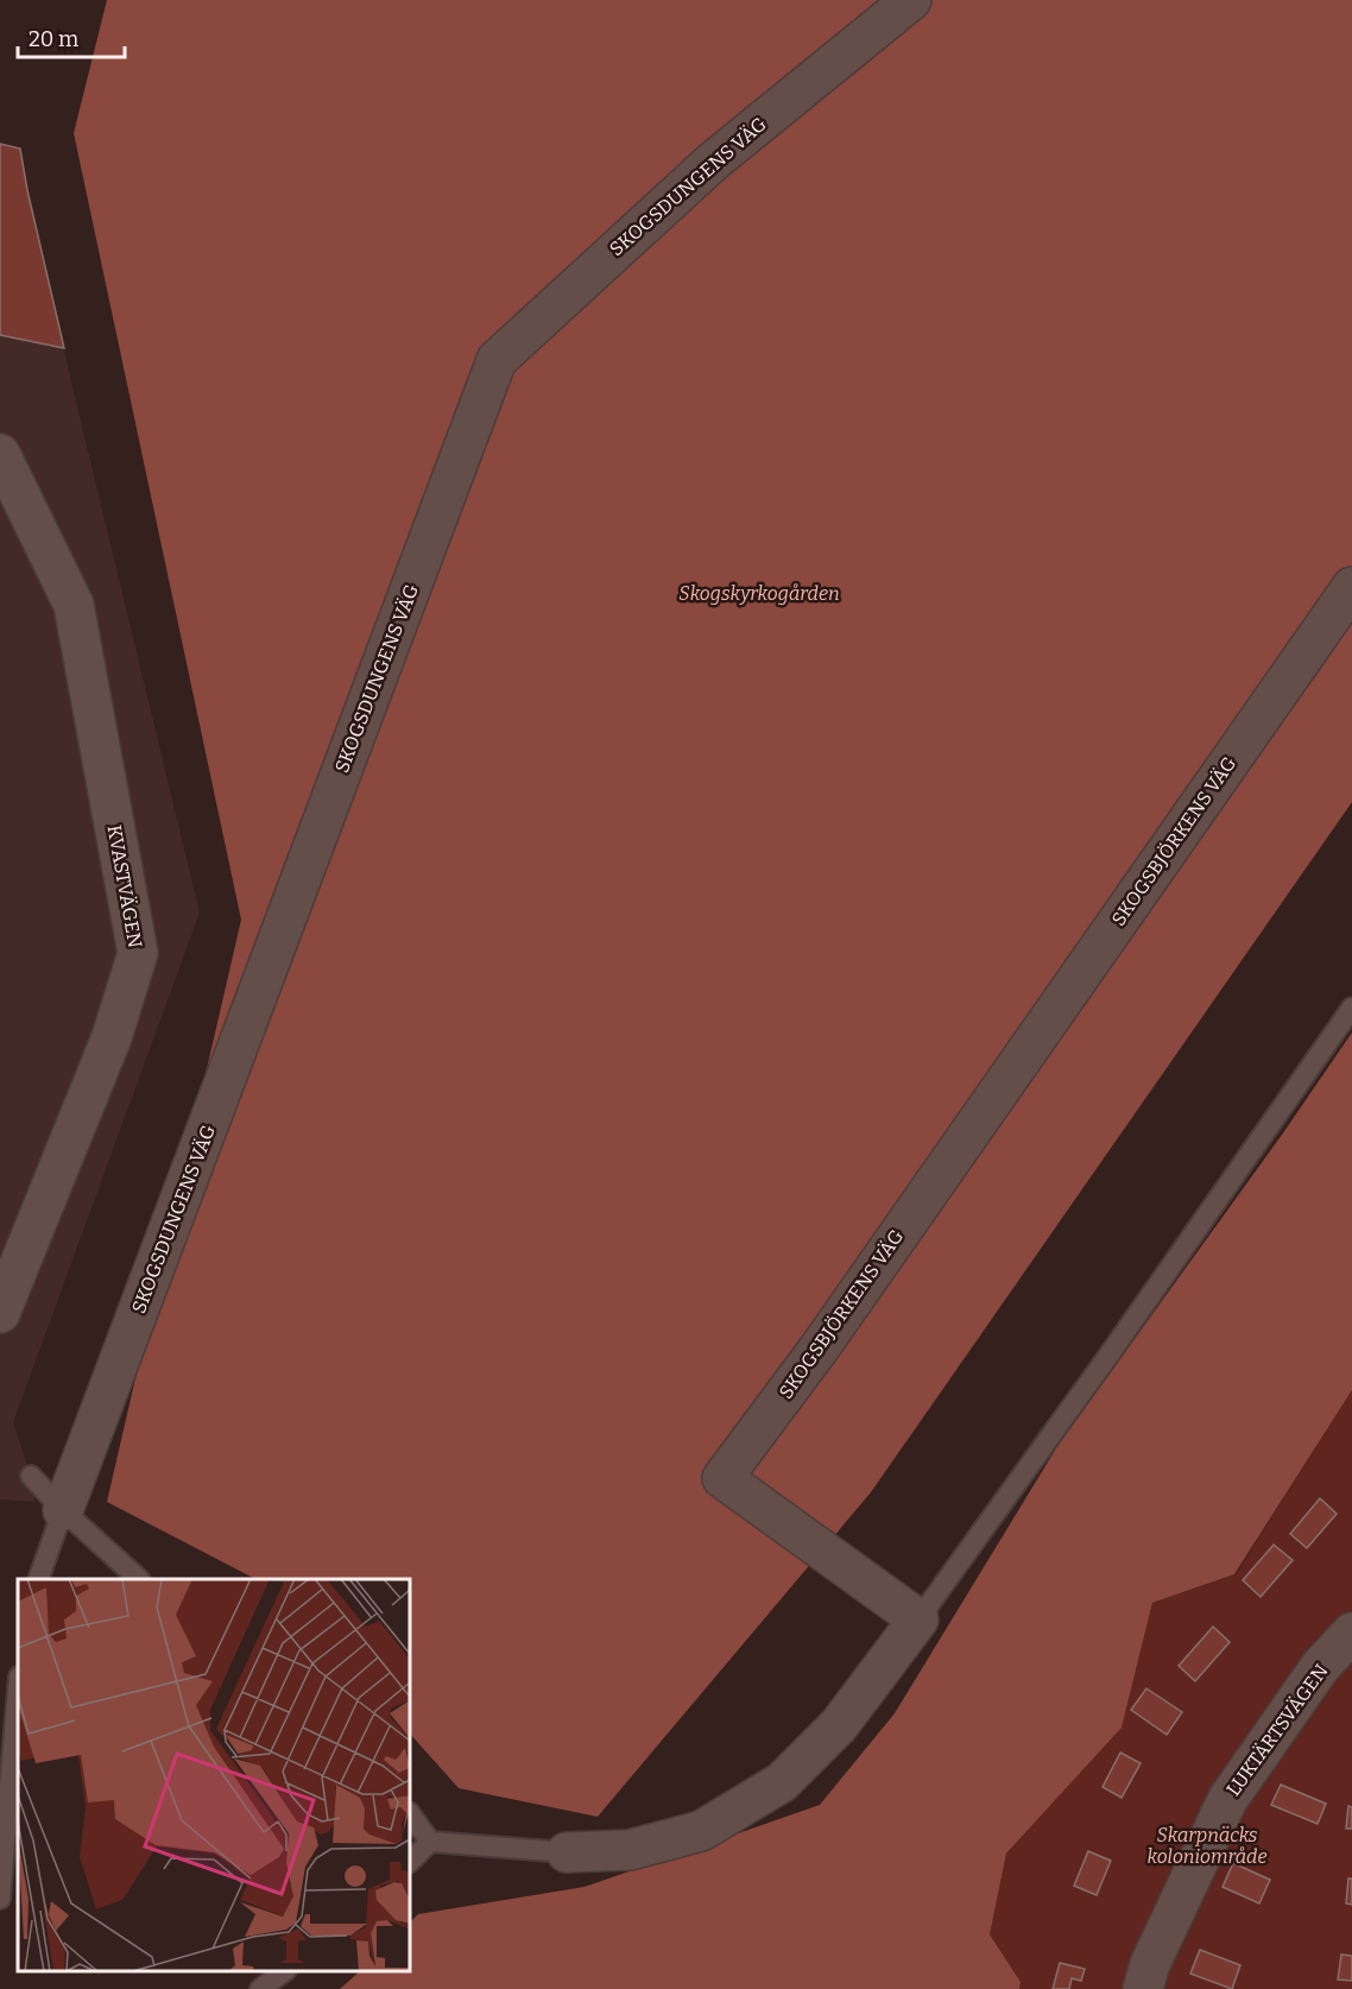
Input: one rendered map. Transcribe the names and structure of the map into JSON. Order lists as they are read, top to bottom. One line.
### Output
{"streets":{"street":["SKOGSDUNGENS VÄG","SKOGSBJÖRKENS VÄG","KVASTVÄGEN","LUKTÄRTSVÄGEN"]},"parks":["Skogskyrkogården","Skarpnäcks koloniområde"],"scale_bar":"20 m"}
